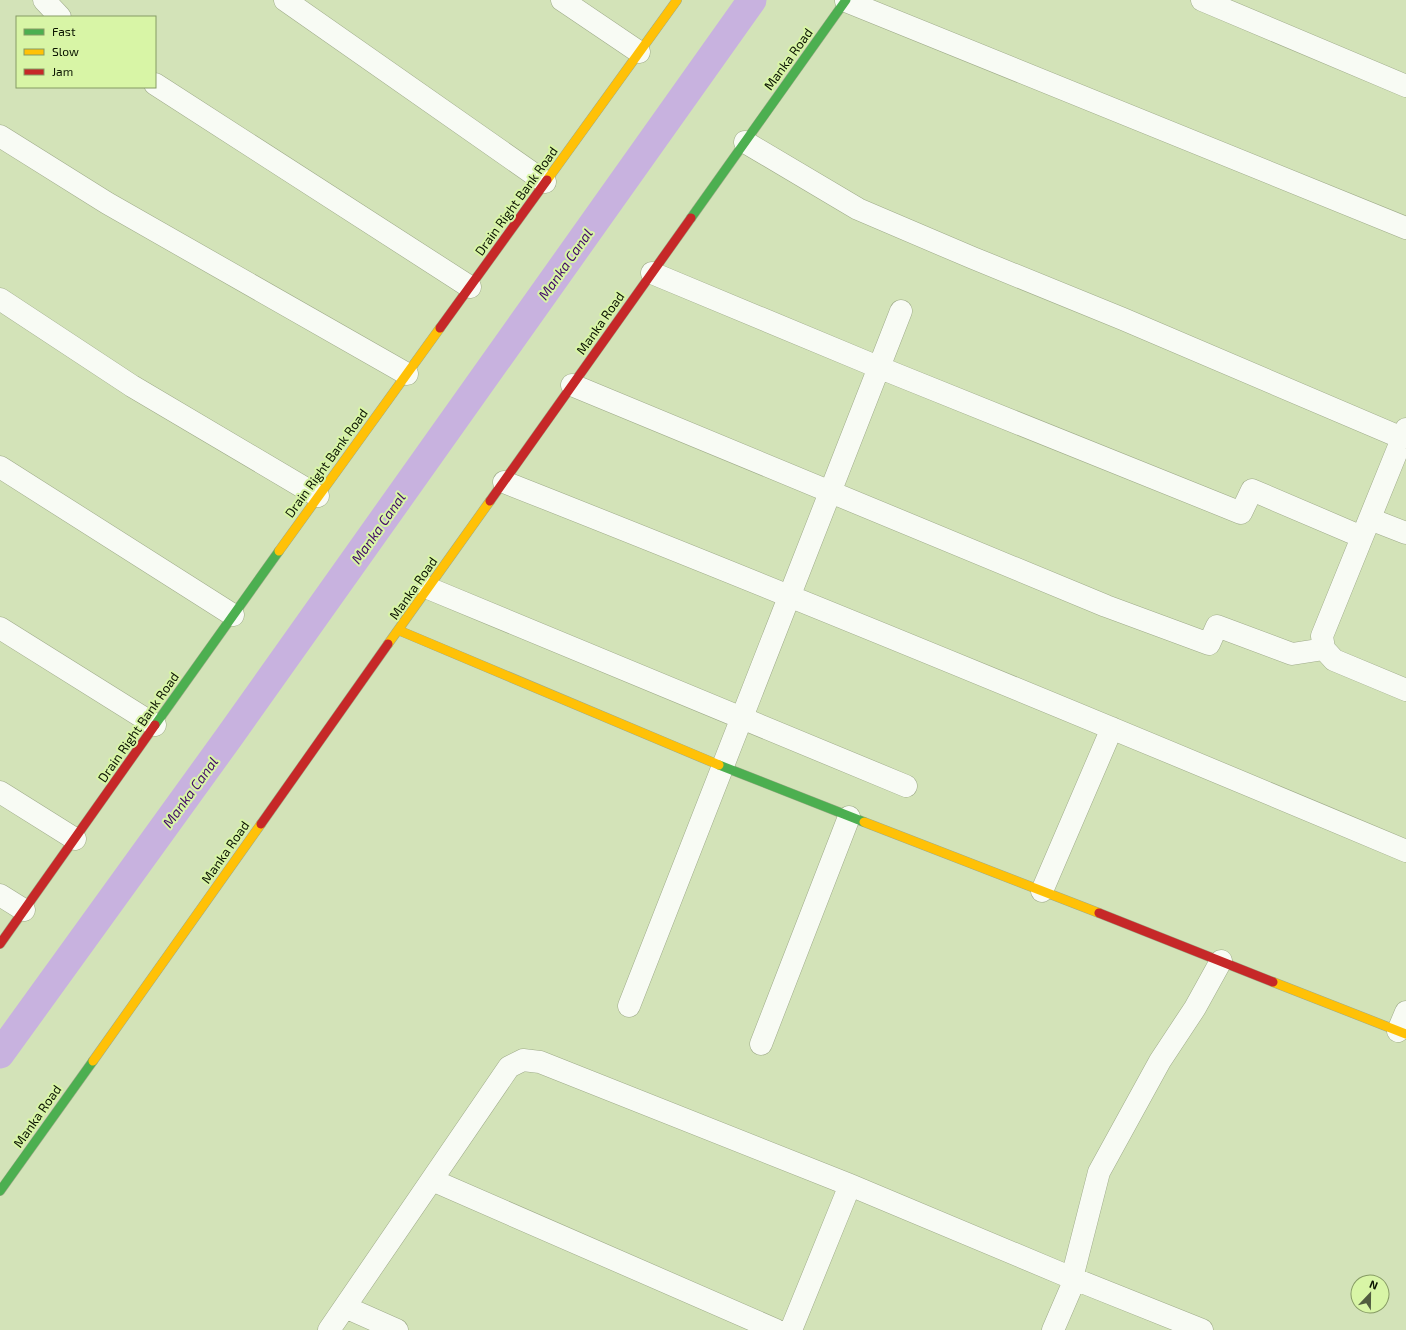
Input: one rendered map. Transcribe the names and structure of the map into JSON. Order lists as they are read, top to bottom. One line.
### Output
{"streets":{"street":["Manka Road","Drain Right Bank Road"]},"water":["Manka Canal"],"legend":["Fast","Slow","Jam"],"north":"top"}
